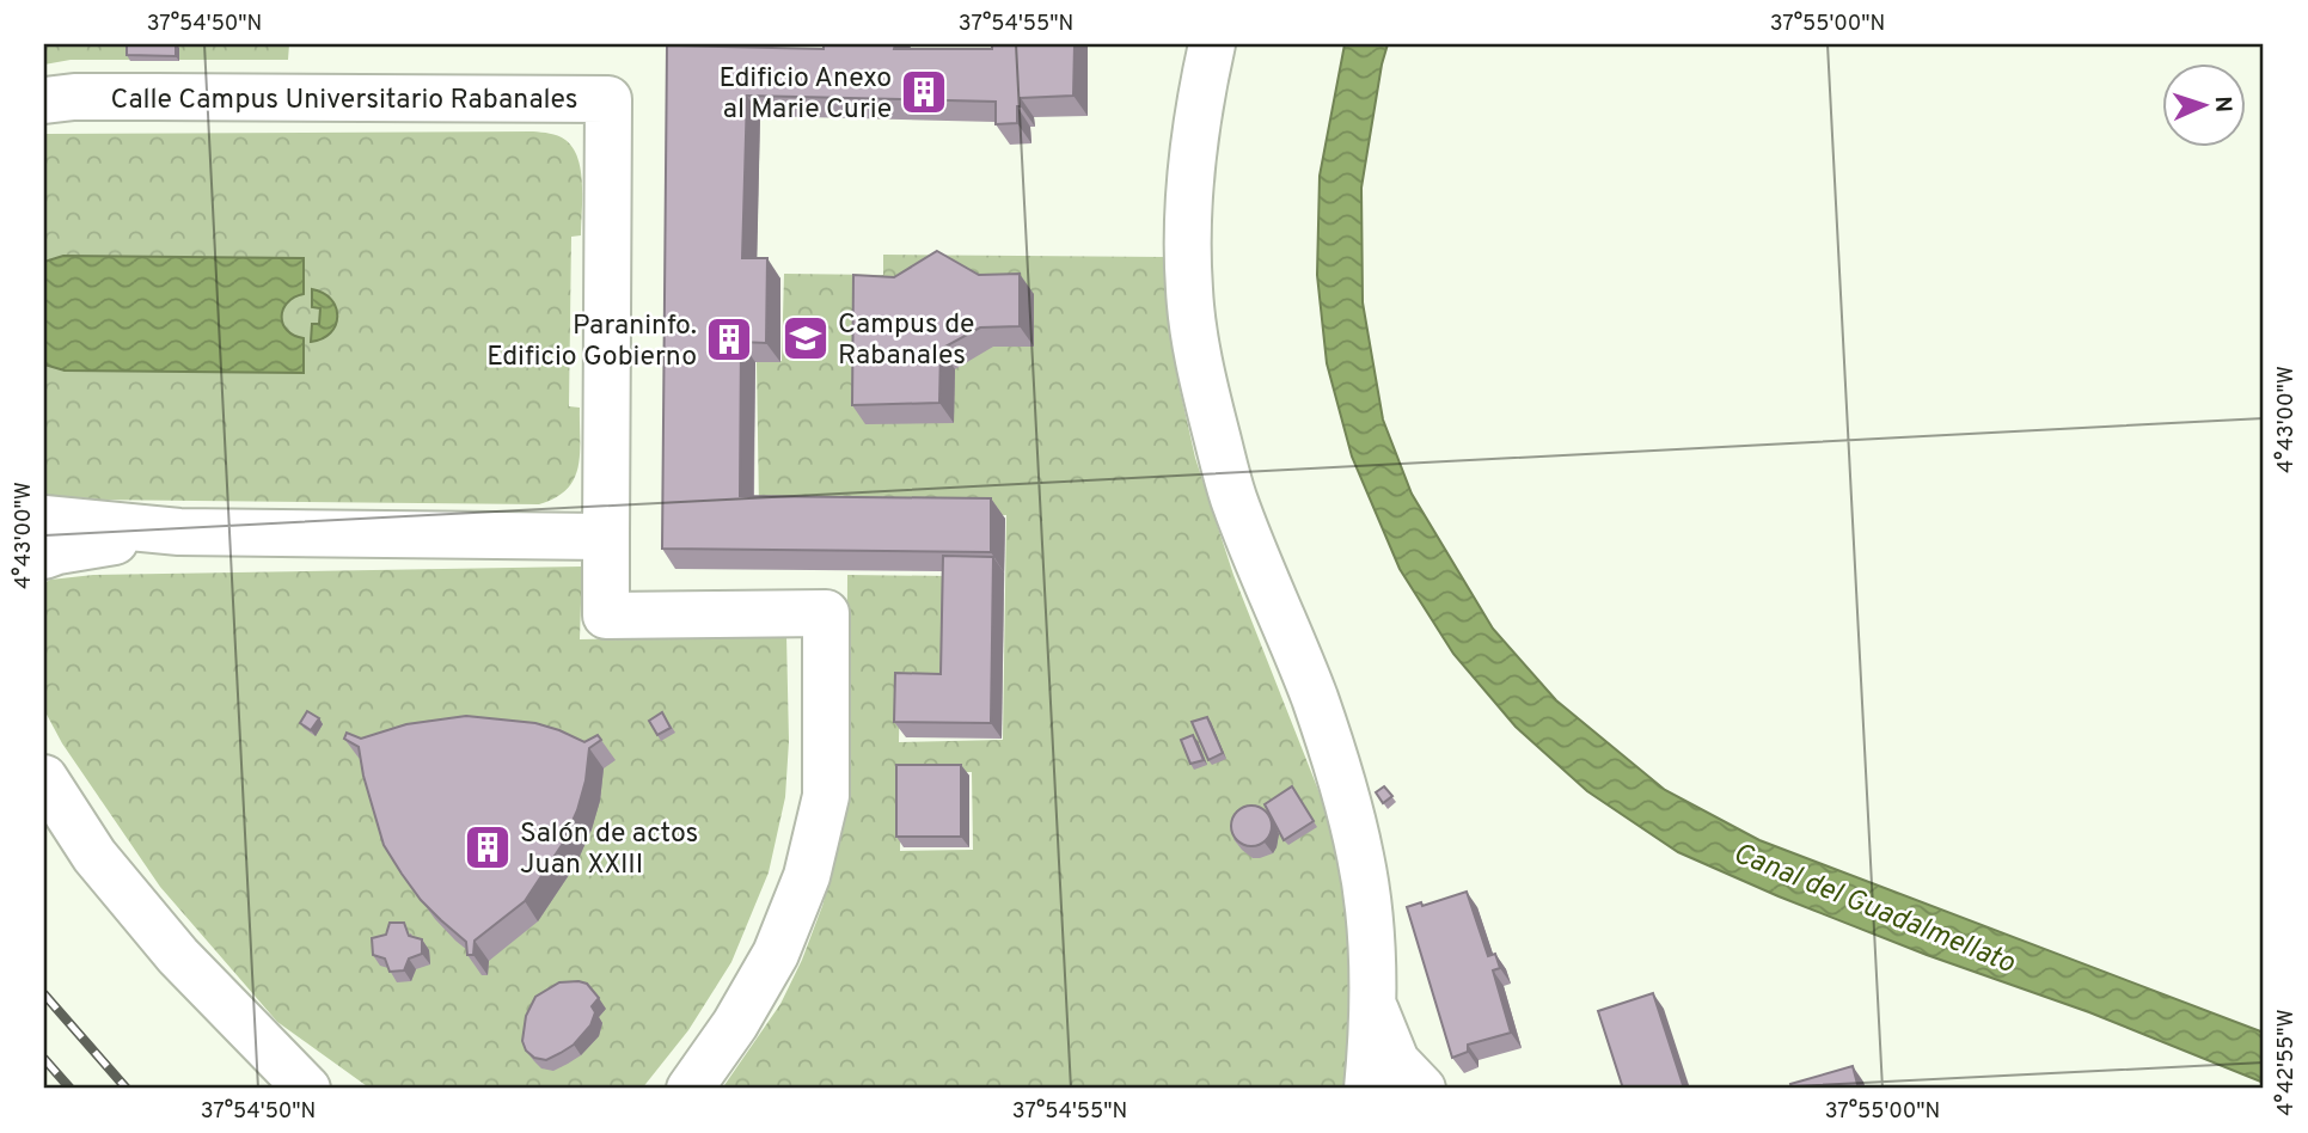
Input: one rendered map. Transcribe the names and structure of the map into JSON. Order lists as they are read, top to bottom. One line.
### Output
{"streets":{"street":["Calle Campus Universitario Rabanales"]},"water":["Canal del Guadalmellato"],"places":{"building":["Edificio Anexo al Marie Curie","Paraninfo. Edificio Gobierno","Salón de actos Juan XXIII"],"school or university":["Campus de Rabanales"]},"north":"right","coordinates":["37°54'50\"N","37°54'55\"N","37°55'00\"N","4°43'00\"W","4°42'55\"W"]}
